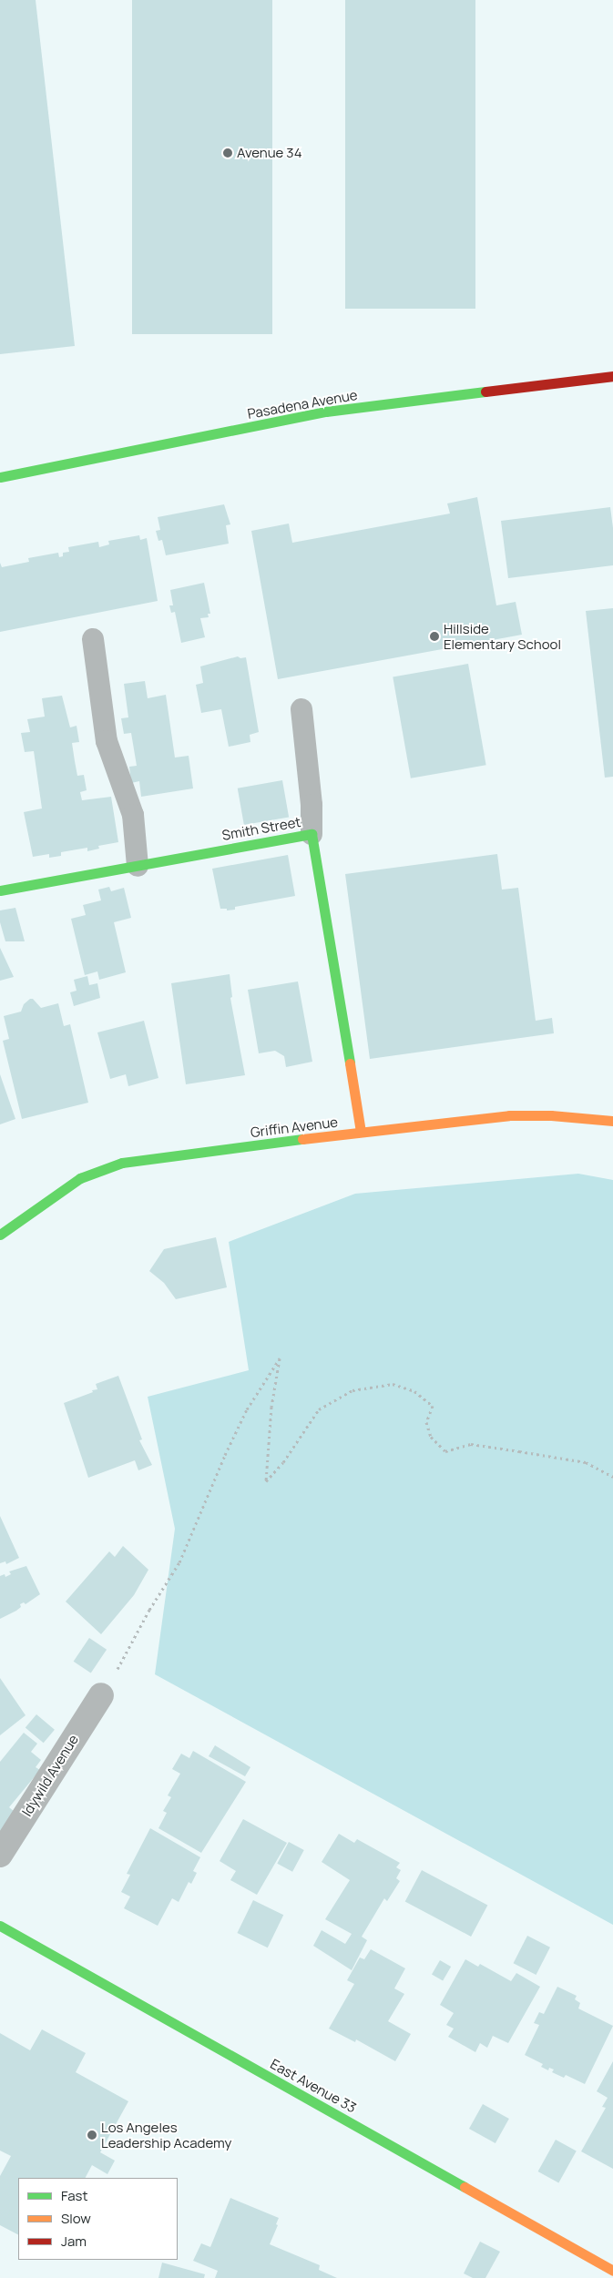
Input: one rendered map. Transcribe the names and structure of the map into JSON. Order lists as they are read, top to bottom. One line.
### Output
{"streets":{"street":["Pasadena Avenue","Smith Street","Griffin Avenue","Idywild Avenue","East Avenue 33"]},"crossings":[["Smith Street","Griffin Avenue"]],"places":["Avenue 34","Hillside Elementary School","Los Angeles Leadership Academy"],"legend":["Fast","Slow","Jam"]}
